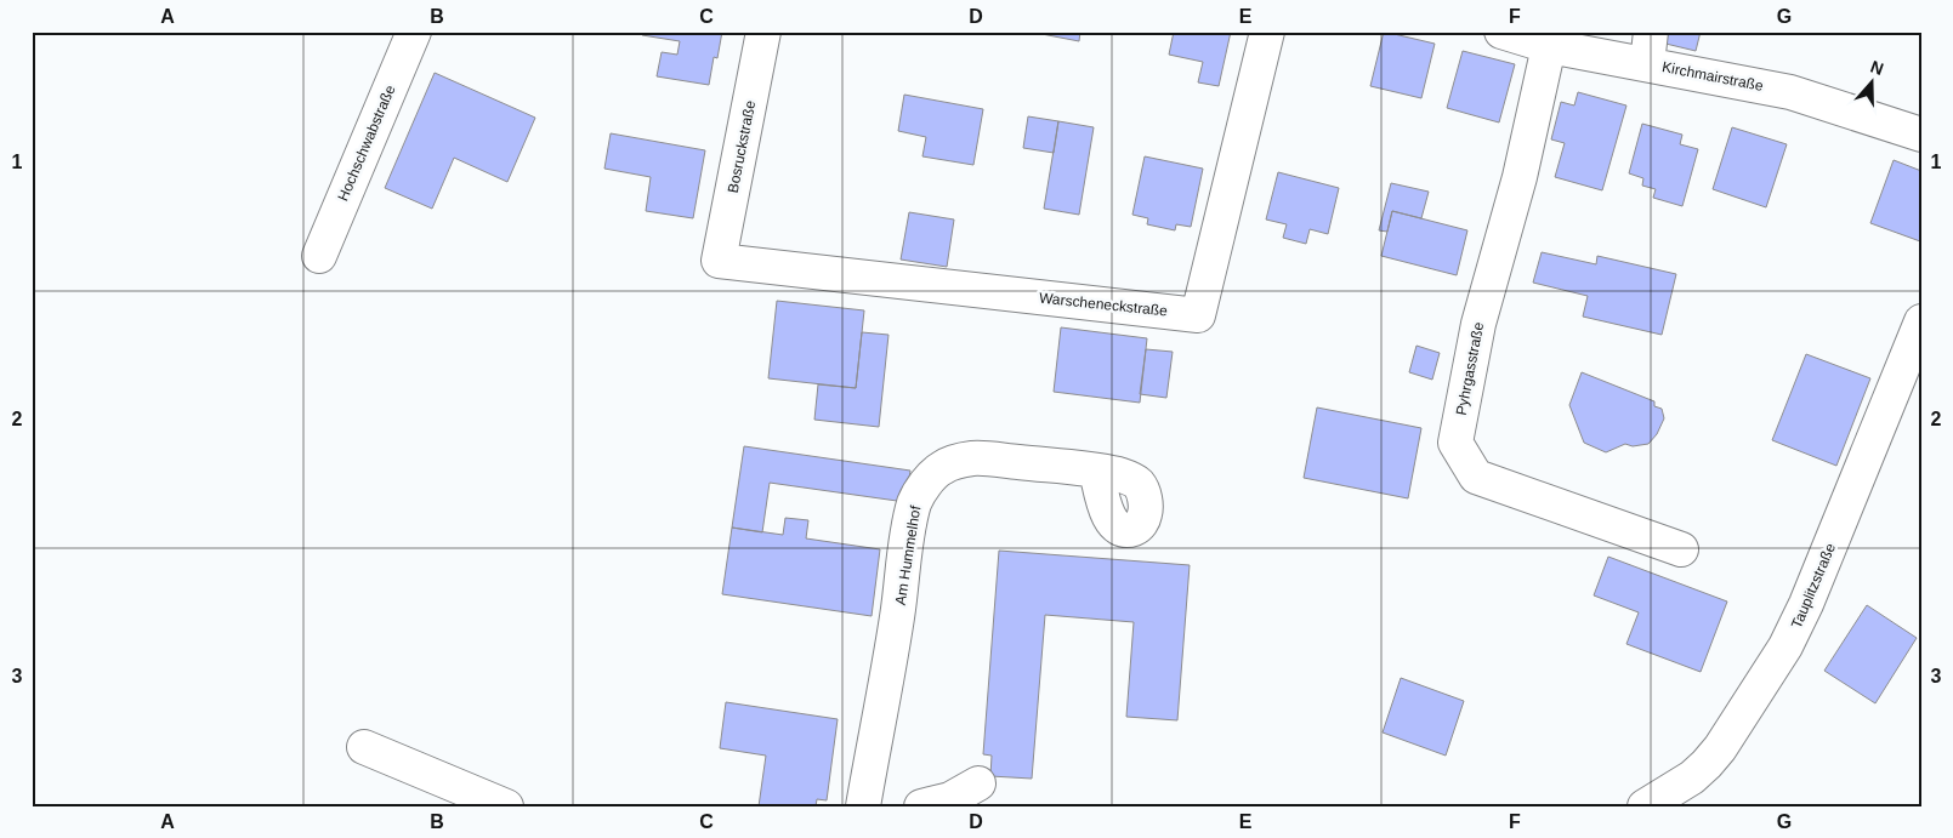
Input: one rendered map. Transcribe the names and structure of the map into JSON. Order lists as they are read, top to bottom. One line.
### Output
{"streets":{"street":["Kirchmairstraße","Hochschwabstraße","Bosruckstraße","Warscheneckstraße","Pyhrgasstraße","Am Hummelhof","Tauplitzstraße"]},"crossings":[["Kirchmairstraße","Pyhrgasstraße"],["Bosruckstraße","Warscheneckstraße"]],"north":"top","grid":{"columns":["A","B","C","D","E","F","G"],"rows":["1","2","3"]}}
